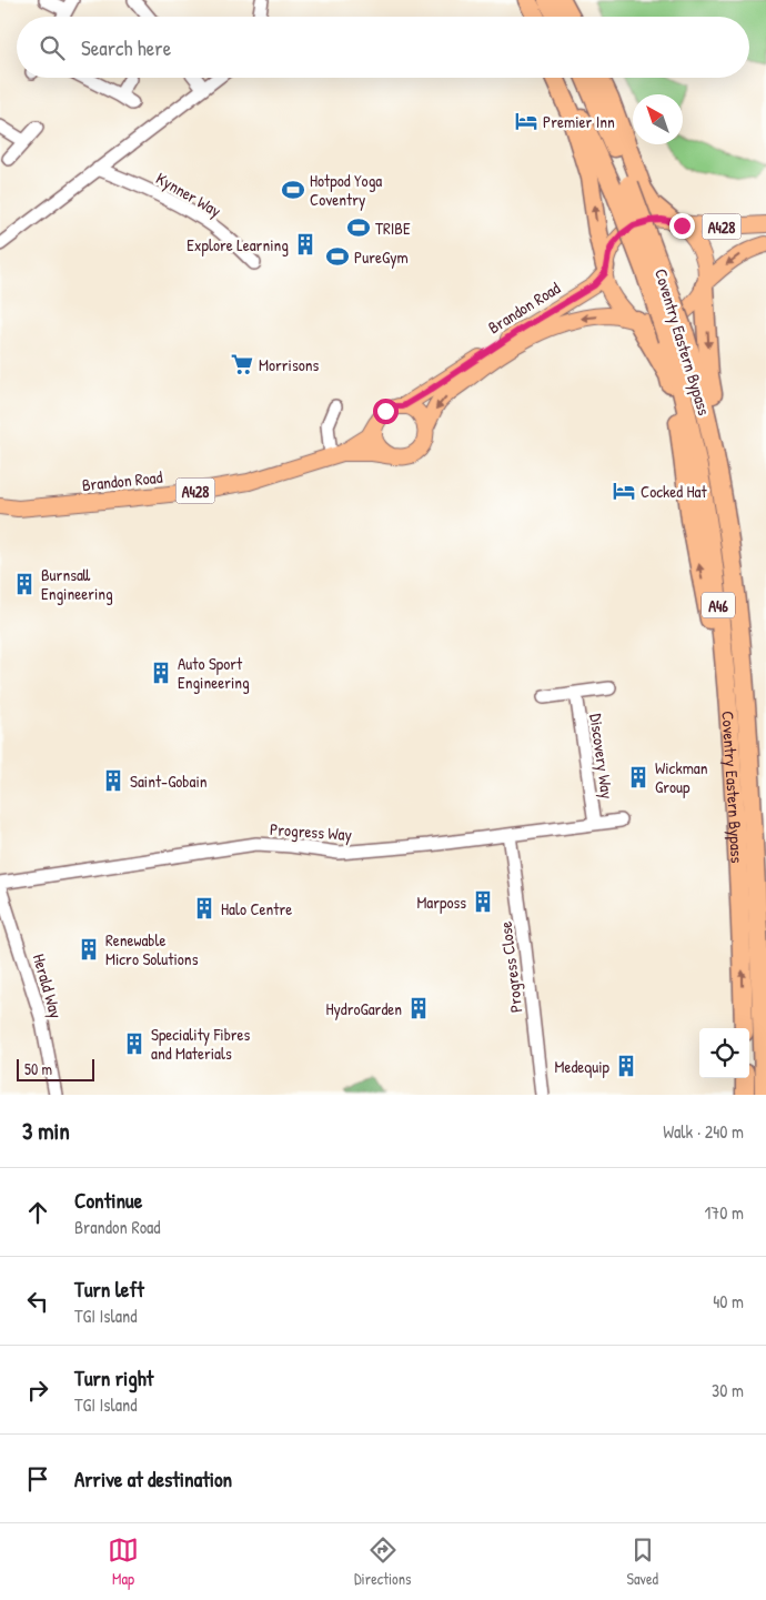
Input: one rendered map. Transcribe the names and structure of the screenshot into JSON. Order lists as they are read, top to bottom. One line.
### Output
{"streets":{"highway":["Coventry Eastern Bypass","A46"],"main road":["A428","Brandon Road"],"street":["Kynner Way","Discovery Way","Progress Way","Progress Close","Herald Way"]},"crossings":[["A428","Brandon Road"],["Discovery Way","Progress Way"],["Progress Way","Progress Close"]],"places":{"hotel":["Premier Inn","Cocked Hat"],"sports":["Hotpod Yoga Coventry","TRIBE","PureGym"],"building":["Explore Learning","Burnsall Engineering","Auto Sport Engineering","Wickman Group","Saint-Gobain","Marposs","Halo Centre","Renewable Micro Solutions","HydroGarden","Speciality Fibres and Materials","Medequip"],"supermarket":["Morrisons"]},"scale_bar":"50 m","north":"top left","page":{"search":"Search here","scale":"50 m","heading":["3 min","Walk · 240 m"],"list":[["Continue","Brandon Road","170 m"],["Turn left","TGI Island","40 m"],["Turn right","TGI Island","30 m"],"Arrive at destination"],"nav":["Map","Directions","Saved"]}}
